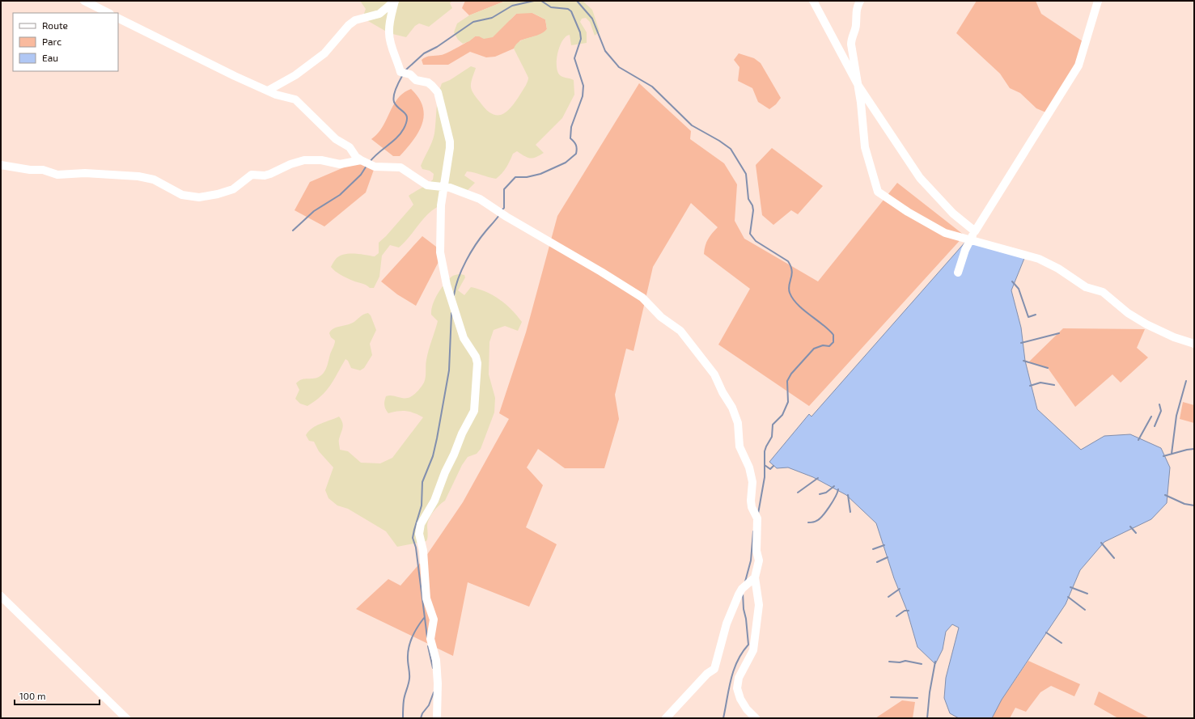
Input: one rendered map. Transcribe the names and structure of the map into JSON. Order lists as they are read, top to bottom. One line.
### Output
{"legend":["Route","Parc","Eau"],"scale_bar":"100 m"}
